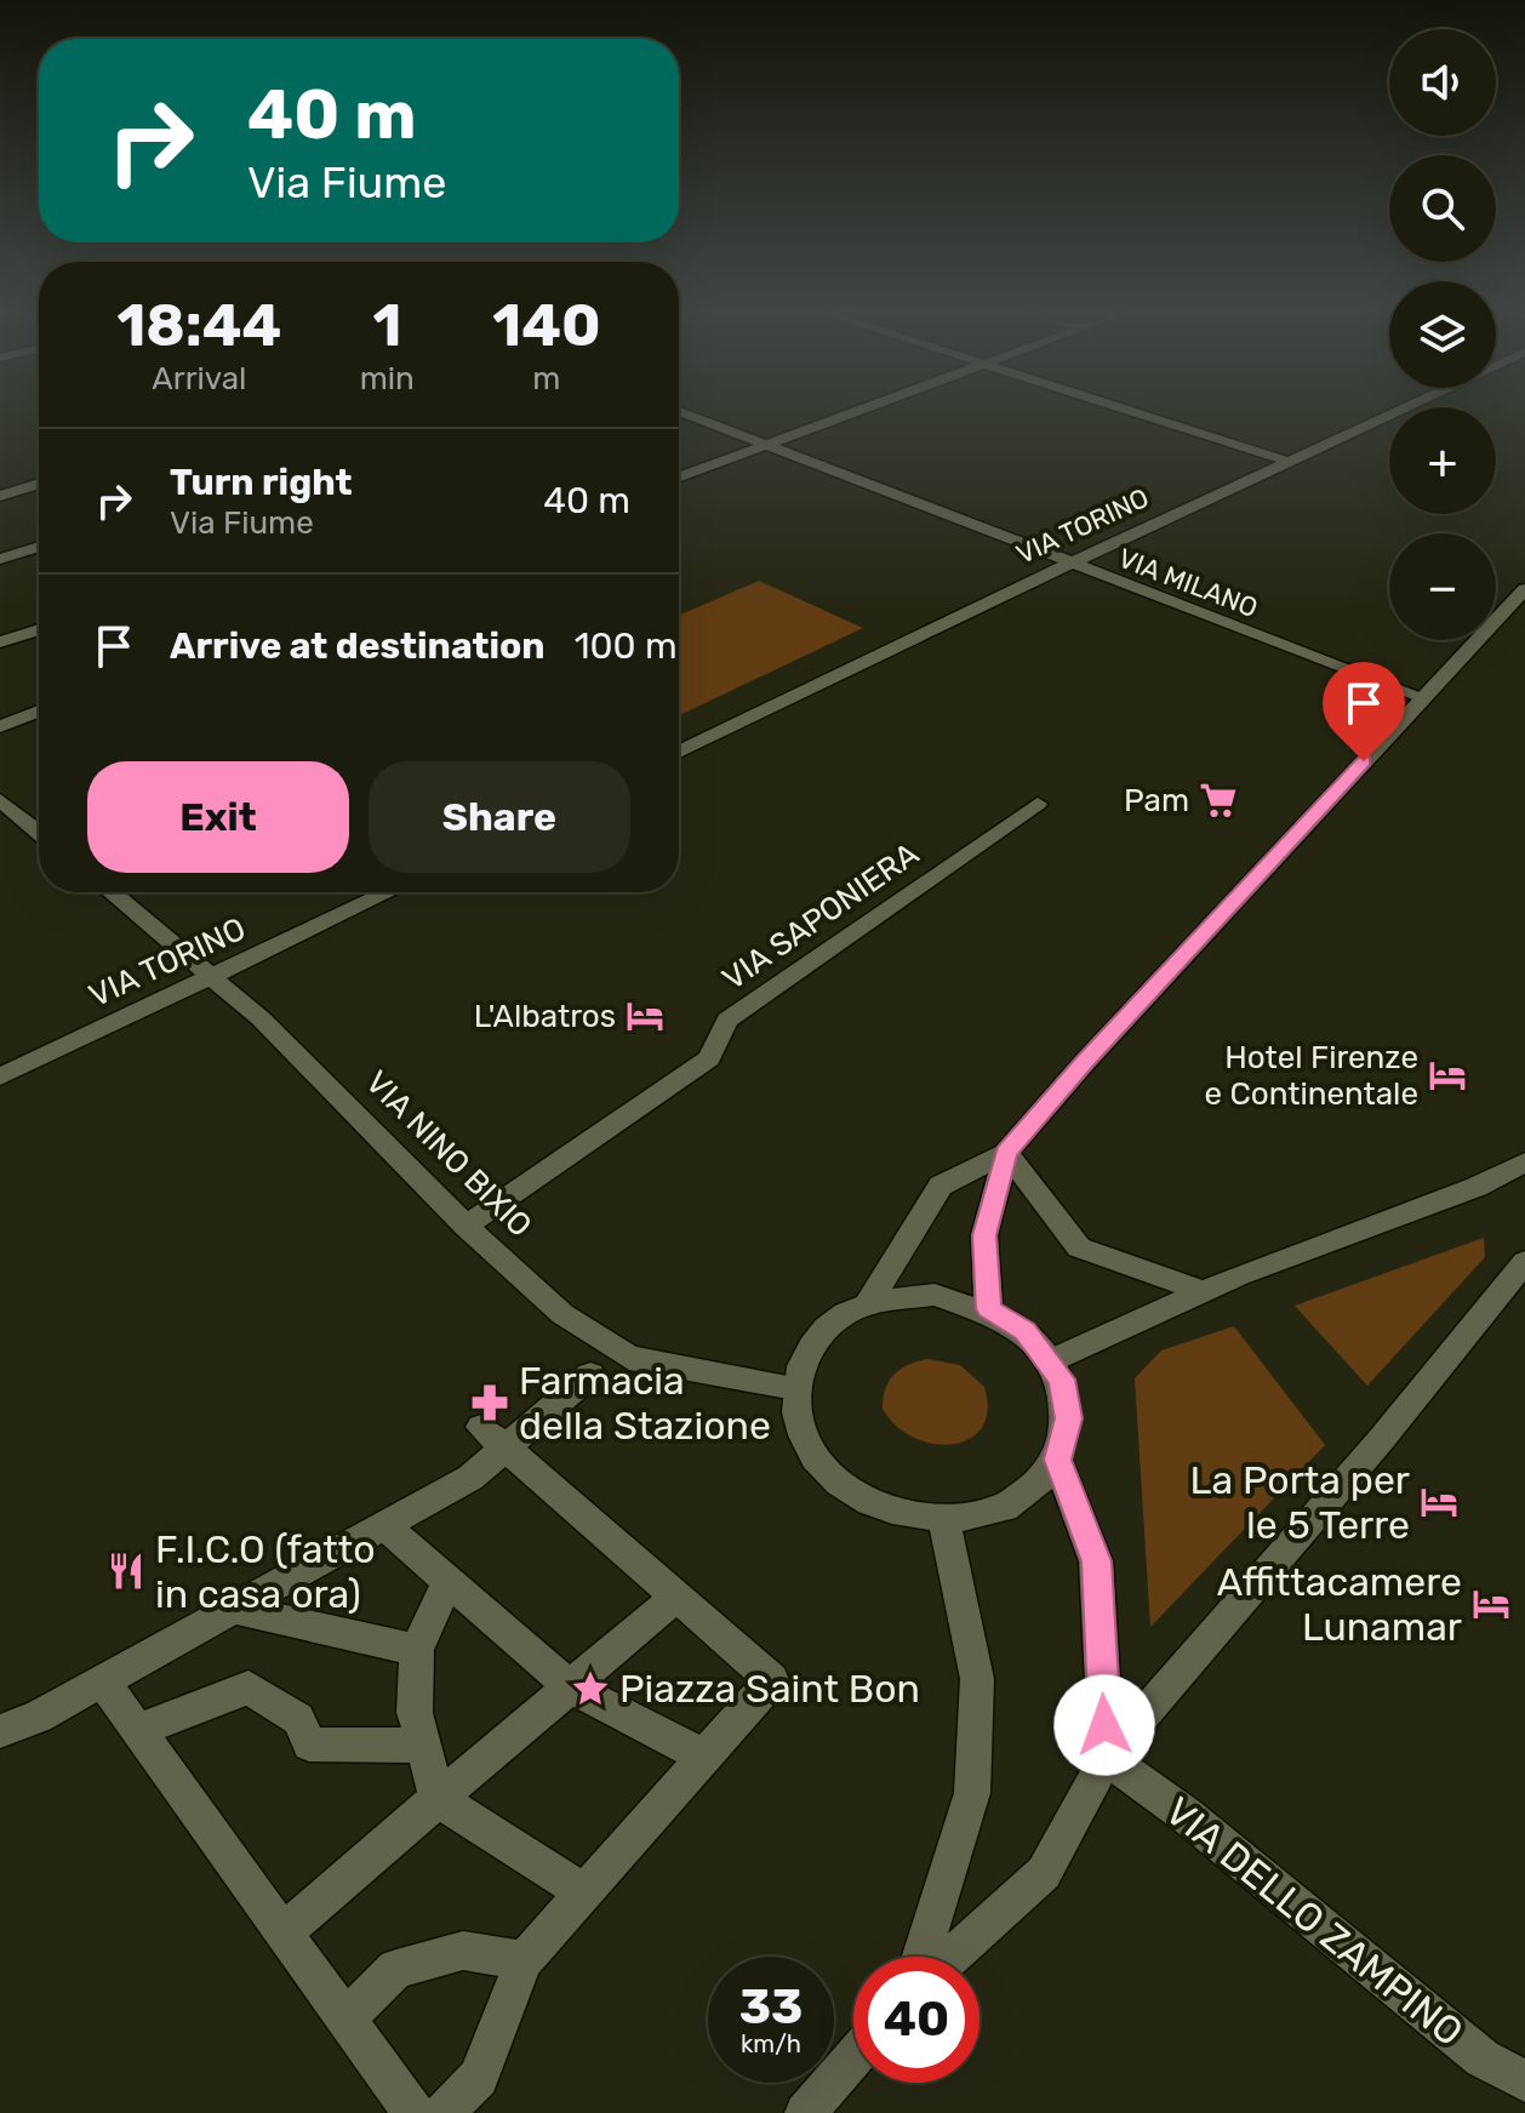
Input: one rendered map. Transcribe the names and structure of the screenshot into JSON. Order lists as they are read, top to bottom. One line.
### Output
{"streets":{"street":["VIA TORINO","VIA MILANO","VIA SAPONIERA","VIA NINO BIXIO","VIA DELLO ZAMPINO"]},"crossings":[["VIA TORINO","VIA MILANO"],["VIA TORINO","VIA NINO BIXIO"],["VIA SAPONIERA","VIA NINO BIXIO"]],"places":{"supermarket":["Pam"],"hotel":["L'Albatros","Hotel Firenze e Continentale","La Porta per le 5 Terre","Affittacamere Lunamar"],"pharmacy":["Farmacia della Stazione"],"restaurant":["F.I.C.O (fatto in casa ora)"],"place":["Piazza Saint Bon"]},"page":{"map_buttons":["+","−"],"turn":["40 m","Via Fiume"],"eta":["18:44","Arrival","1","min","140","m"],"list":[{"name":"Turn right","note":"Via Fiume","value":"40 m"},{"name":"Arrive at destination","value":"100 m"}],"buttons":["Exit","Share"],"speed":"33 km/h","limit":"40"}}
